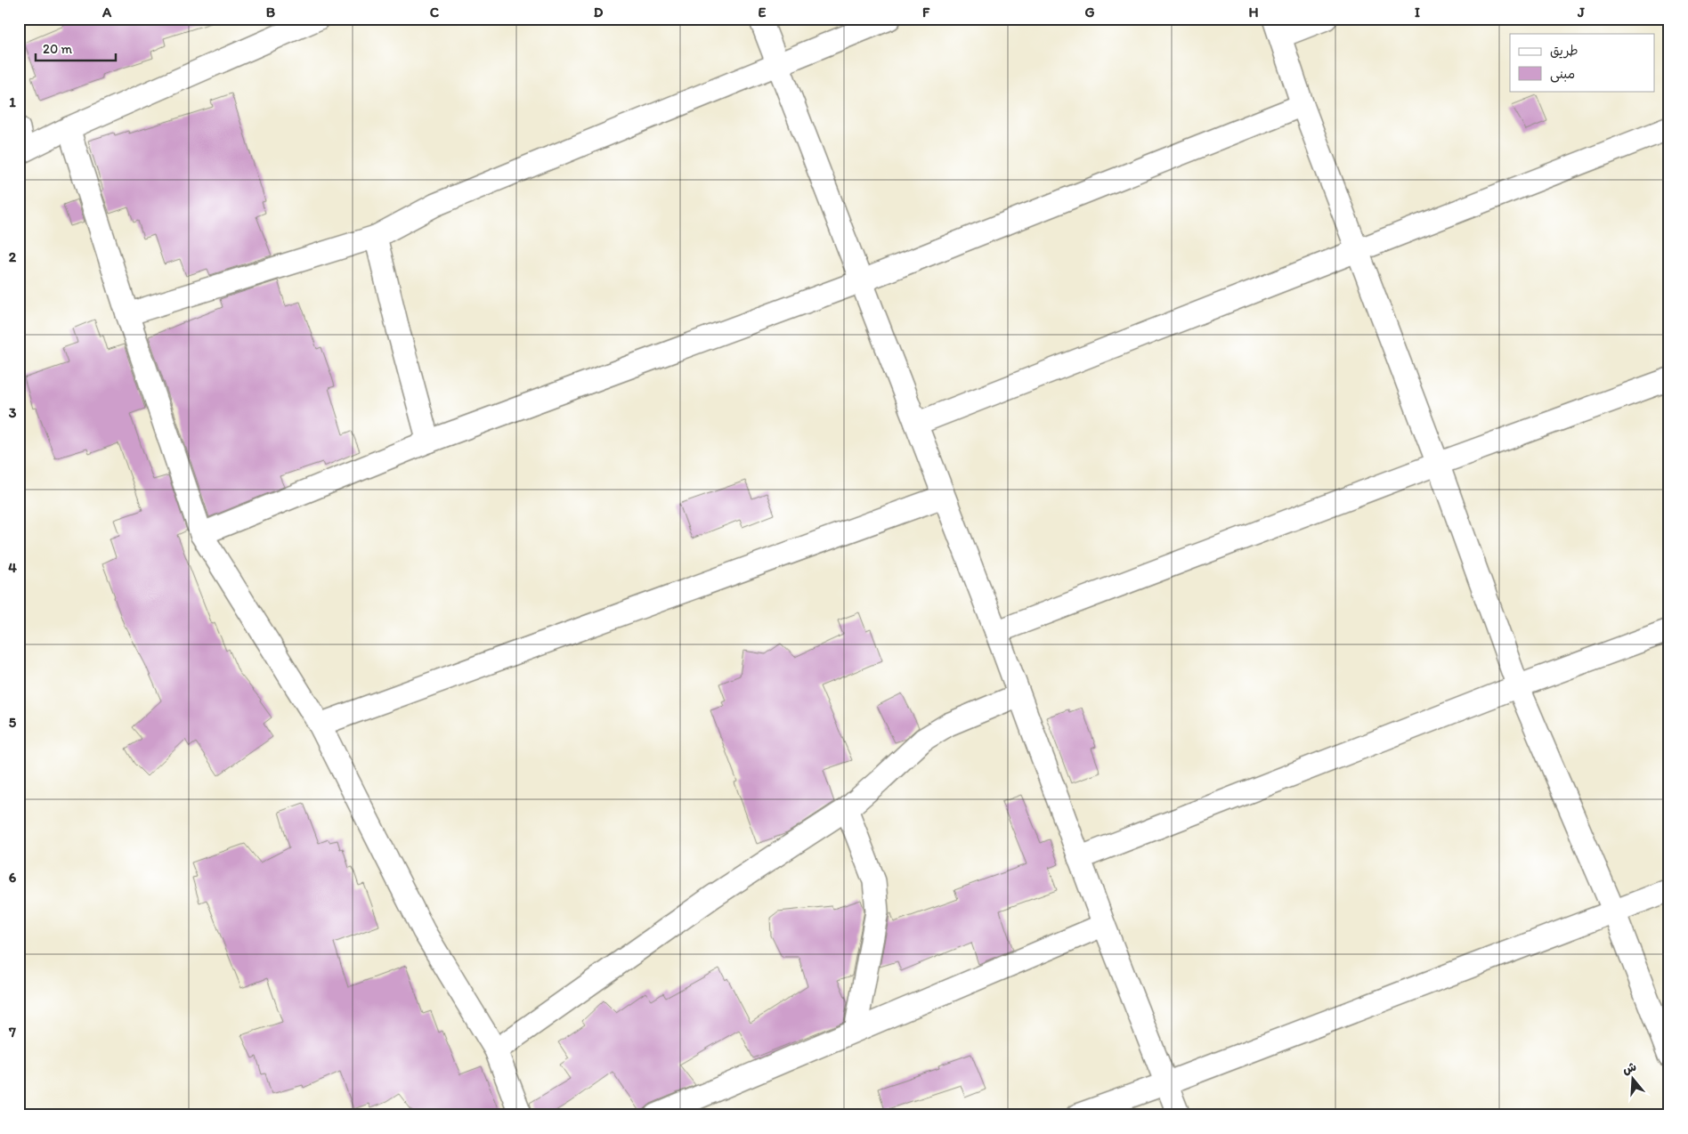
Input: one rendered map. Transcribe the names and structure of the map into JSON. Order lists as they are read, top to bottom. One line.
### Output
{"legend":["طريق","مبنى"],"scale_bar":"20 m","north":"top","grid":{"columns":["A","B","C","D","E","F","G","H","I","J"],"rows":["1","2","3","4","5","6","7"]}}
